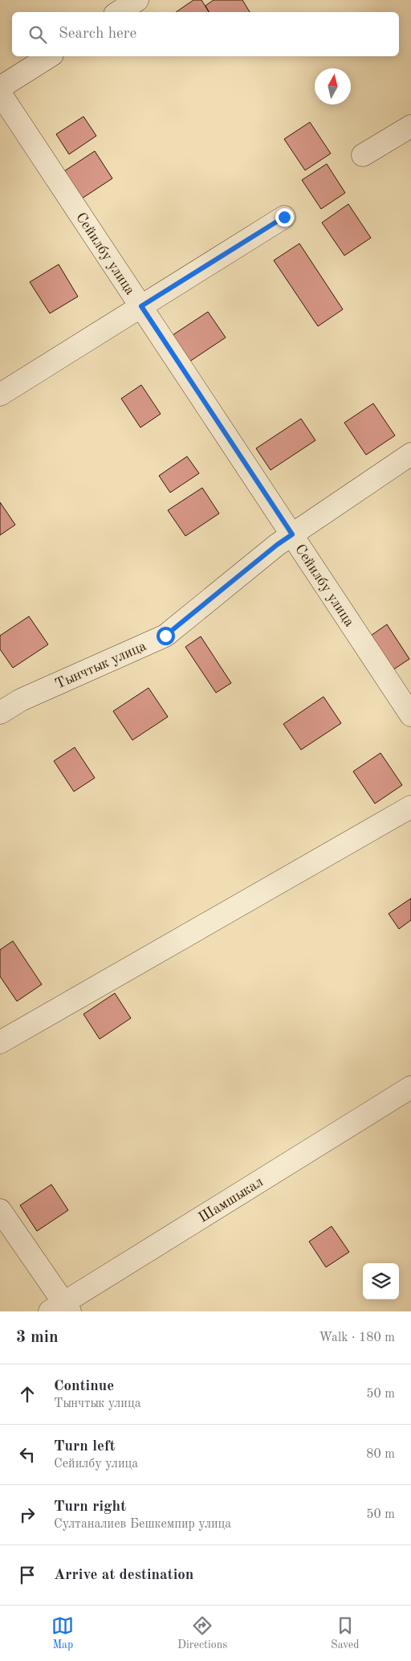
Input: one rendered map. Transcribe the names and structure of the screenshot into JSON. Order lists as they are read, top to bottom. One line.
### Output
{"streets":{"street":["Сейилбу улица","Тынчтык улица","Шамшыкал"]},"crossings":[["Сейилбу улица","Тынчтык улица"]],"north":"top","page":{"search":"Search here","heading":["3 min","Walk · 180 m"],"list":[["Continue","Тынчтык улица","50 m"],["Turn left","Сейилбу улица","80 m"],["Turn right","Султаналиев Бешкемпир улица","50 m"],"Arrive at destination"],"nav":["Map","Directions","Saved"]}}
